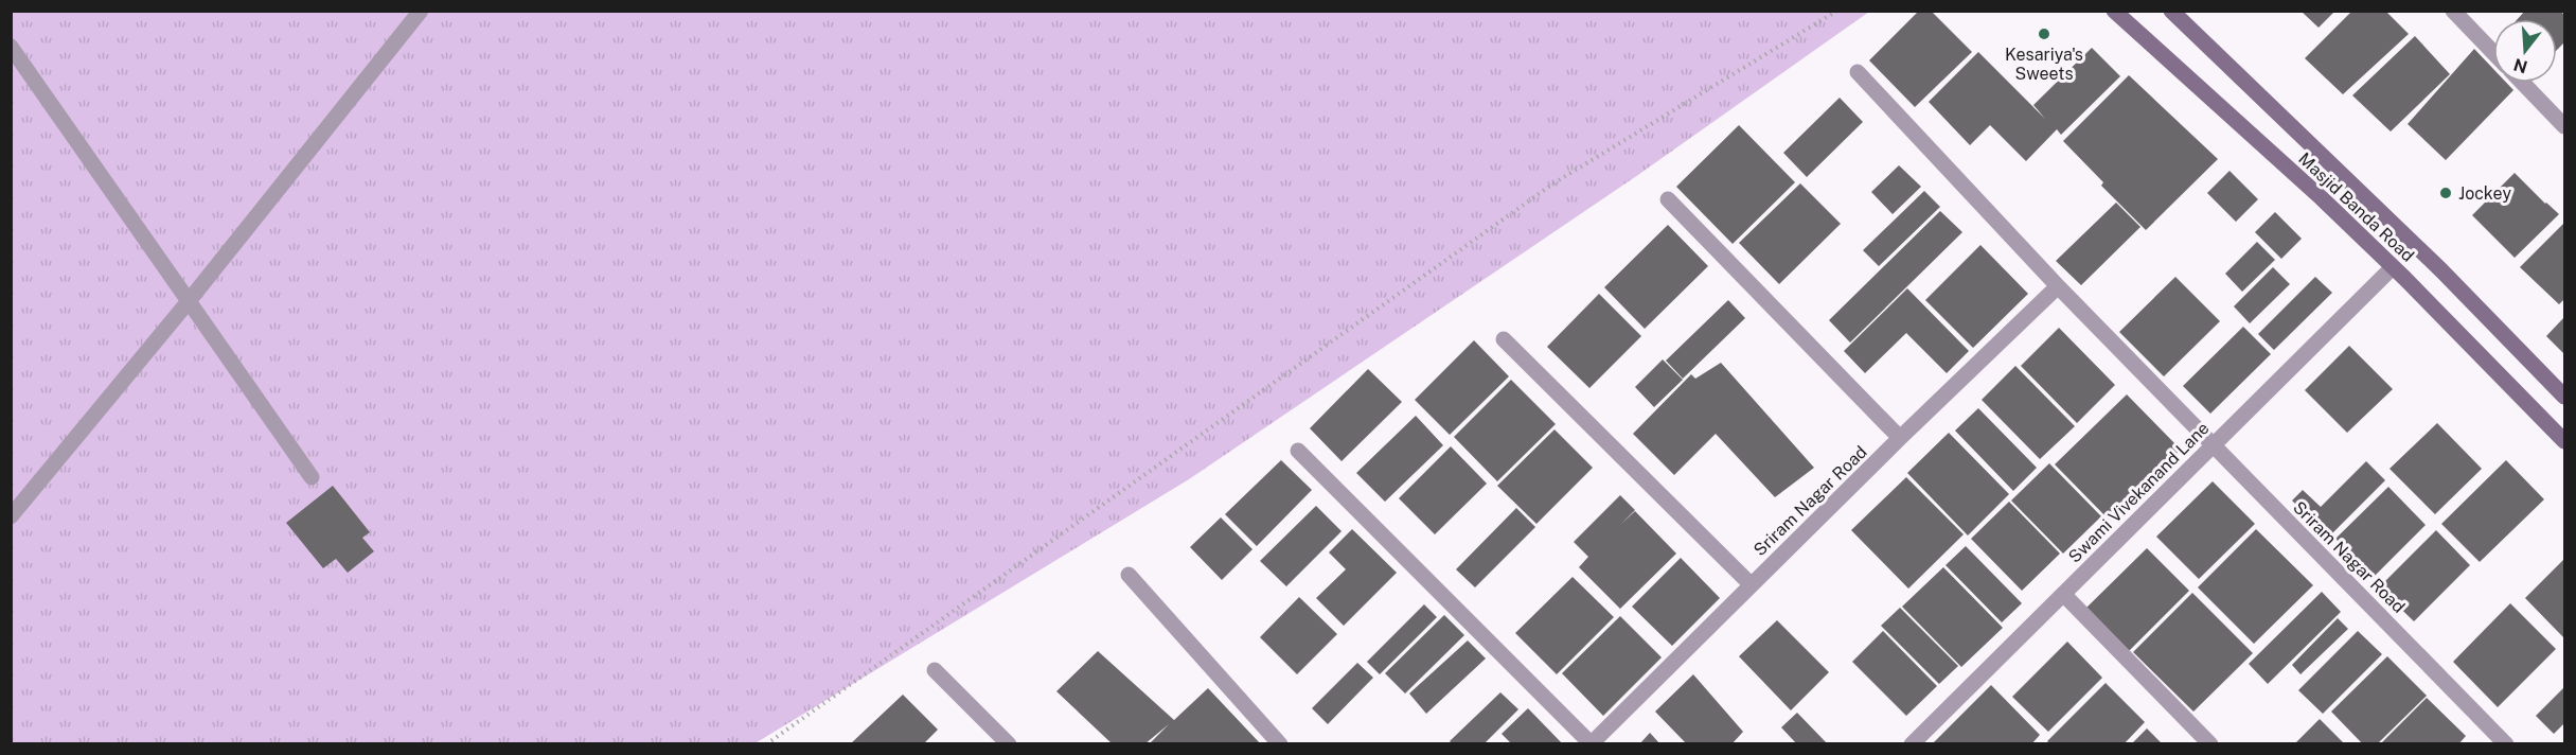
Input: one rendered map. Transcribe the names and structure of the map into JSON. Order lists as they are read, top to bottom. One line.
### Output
{"streets":{"main road":["Masjid Banda Road"],"street":["Swami Vivekanand Lane","Sriram Nagar Road"]},"crossings":[["Masjid Banda Road","Swami Vivekanand Lane"],["Swami Vivekanand Lane","Sriram Nagar Road"]],"places":["Kesariya's Sweets","Jockey"],"north":"bottom"}
